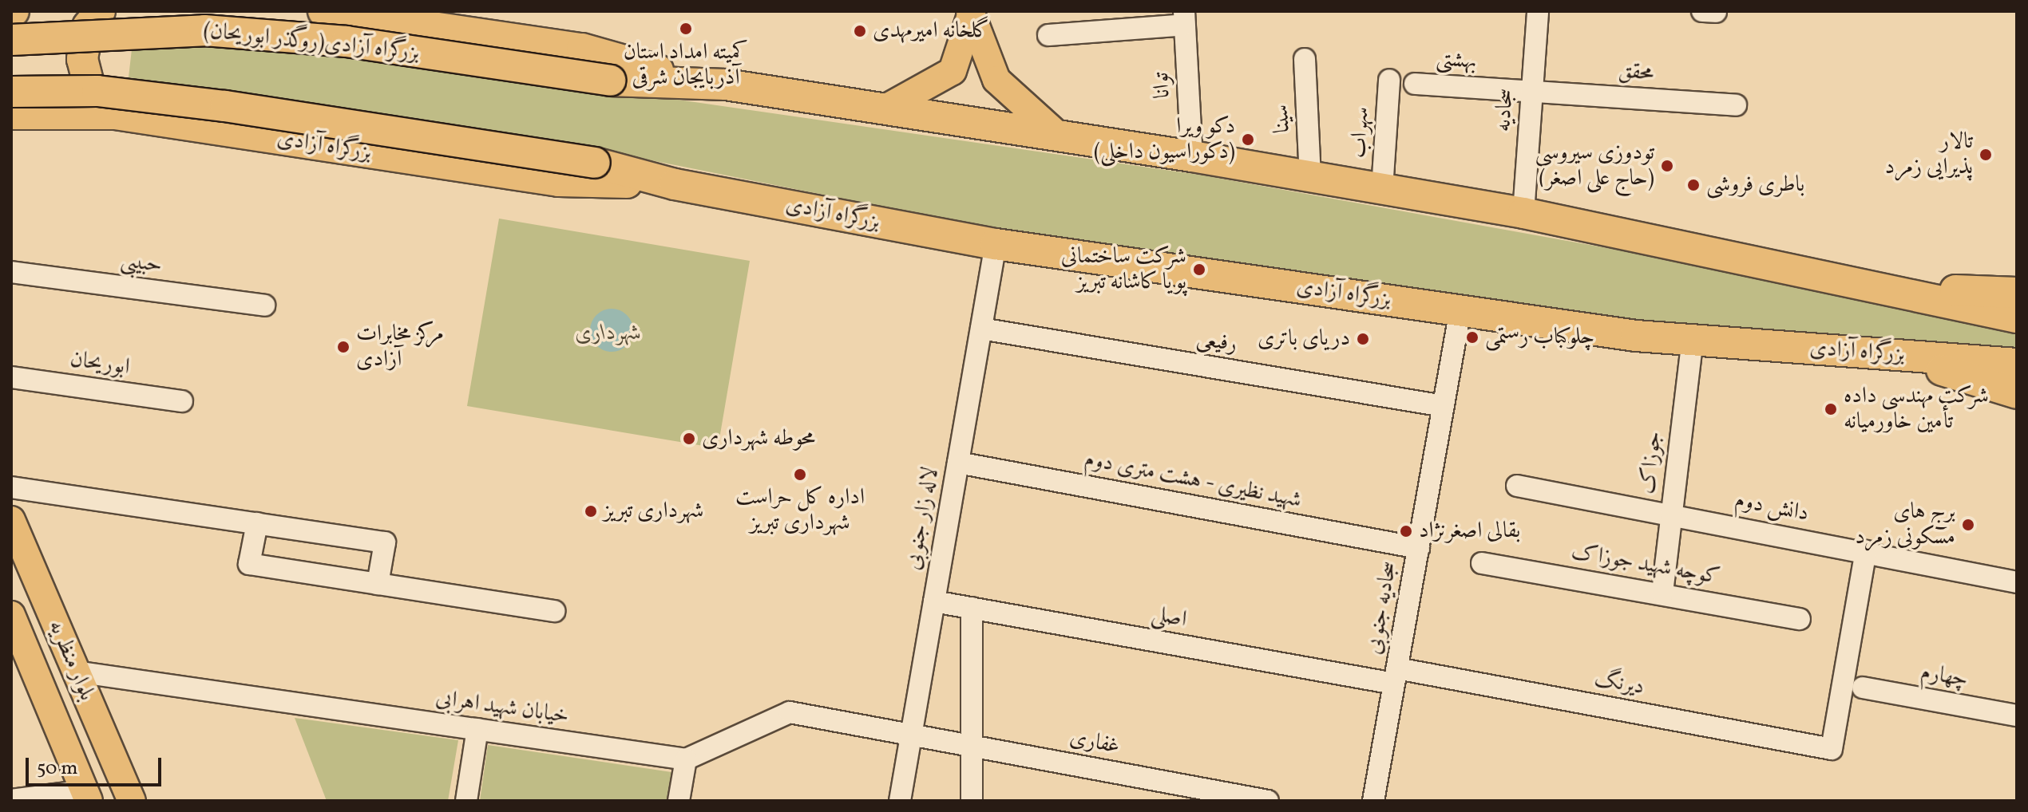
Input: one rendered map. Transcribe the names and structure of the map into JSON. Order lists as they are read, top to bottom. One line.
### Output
{"streets":{"highway":["بزرگراه آزادی(روگذر ابوریحان)","بزرگراه آزادی"],"main road":["بلوار منظریه"],"street":["بهشتی","محقق","توانا","سجادیه","سینا","سهراب","حبیبی","رفیعی","ابوریحان","جوزاک","شهید نظیری - هشت متری دوم","دانش دوم","لاله زار جنوبی","کوچه شهید جوزاک","سجادیه جنوبی","اصلی","چهارم","دیرنگ","خیابان شهید اهرابی","غفاری"]},"crossings":[["بهشتی","محقق"],["بهشتی","سجادیه"],["محقق","سجادیه"],["بزرگراه آزادی","جوزاک"],["بزرگراه آزادی","لاله زار جنوبی"],["بزرگراه آزادی","سجادیه جنوبی"],["رفیعی","لاله زار جنوبی"],["رفیعی","سجادیه جنوبی"],["جوزاک","دانش دوم"],["جوزاک","کوچه شهید جوزاک"],["شهید نظیری - هشت متری دوم","لاله زار جنوبی"],["شهید نظیری - هشت متری دوم","سجادیه جنوبی"],["دانش دوم","دیرنگ"],["لاله زار جنوبی","اصلی"],["لاله زار جنوبی","غفاری"],["سجادیه جنوبی","اصلی"],["سجادیه جنوبی","دیرنگ"],["اصلی","دیرنگ"],["بلوار منظریه","خیابان شهید اهرابی"]],"parks":["شهرداری"],"places":["کمیته امداد استان آذربایجان شرقی","گلخانه امیرمهدی","دکو ویرا (دکوراسیون داخلی)","تالار پذیرایی زمرد","تودوزی سیروسی (حاج علی اصغر)","باطری فروشی","شرکت ساختمانی پویا کاشانه تبریز","چلوکباب رستمی","دریای باتری","مرکز مخابرات آزادی","شرکت مهندسى داده تأمین خاورمیانه","محوطه شهرداری","اداره کل حراست شهرداری تبریز","شهرداری تبریز","برج های مسکونی زمرد","بقالی اصغرنژاد"],"scale_bar":"50 m"}
